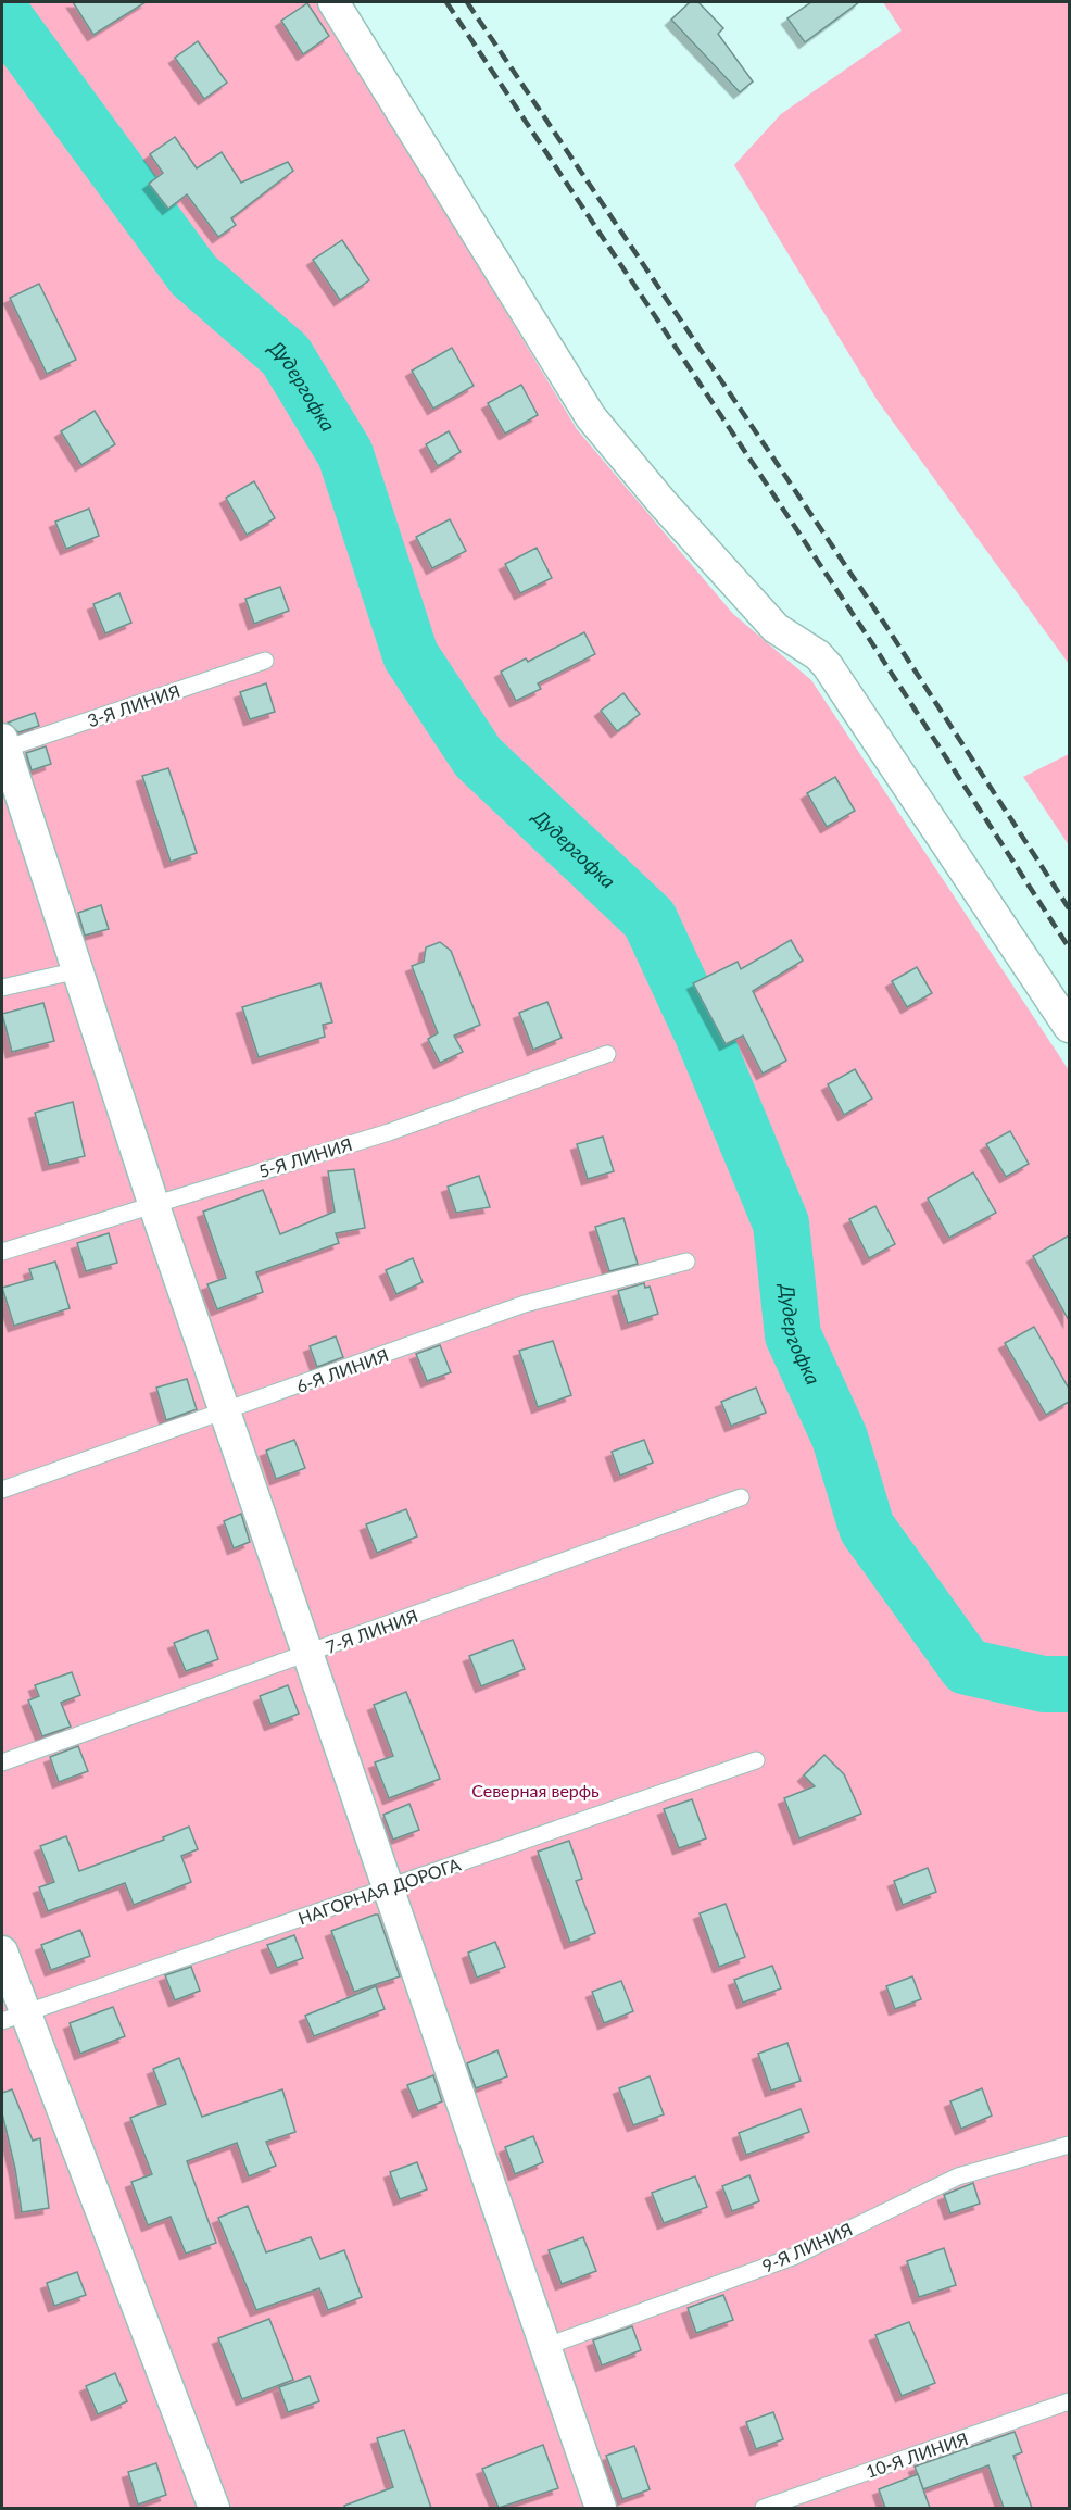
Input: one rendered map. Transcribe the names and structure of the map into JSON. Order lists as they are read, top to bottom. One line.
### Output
{"streets":{"lane":["3-Я ЛИНИЯ","5-Я ЛИНИЯ","6-Я ЛИНИЯ","7-Я ЛИНИЯ","НАГОРНАЯ ДОРОГА","9-Я ЛИНИЯ","10-Я ЛИНИЯ"]},"water":["Дудергофка"],"parks":["Северная верфь"]}
